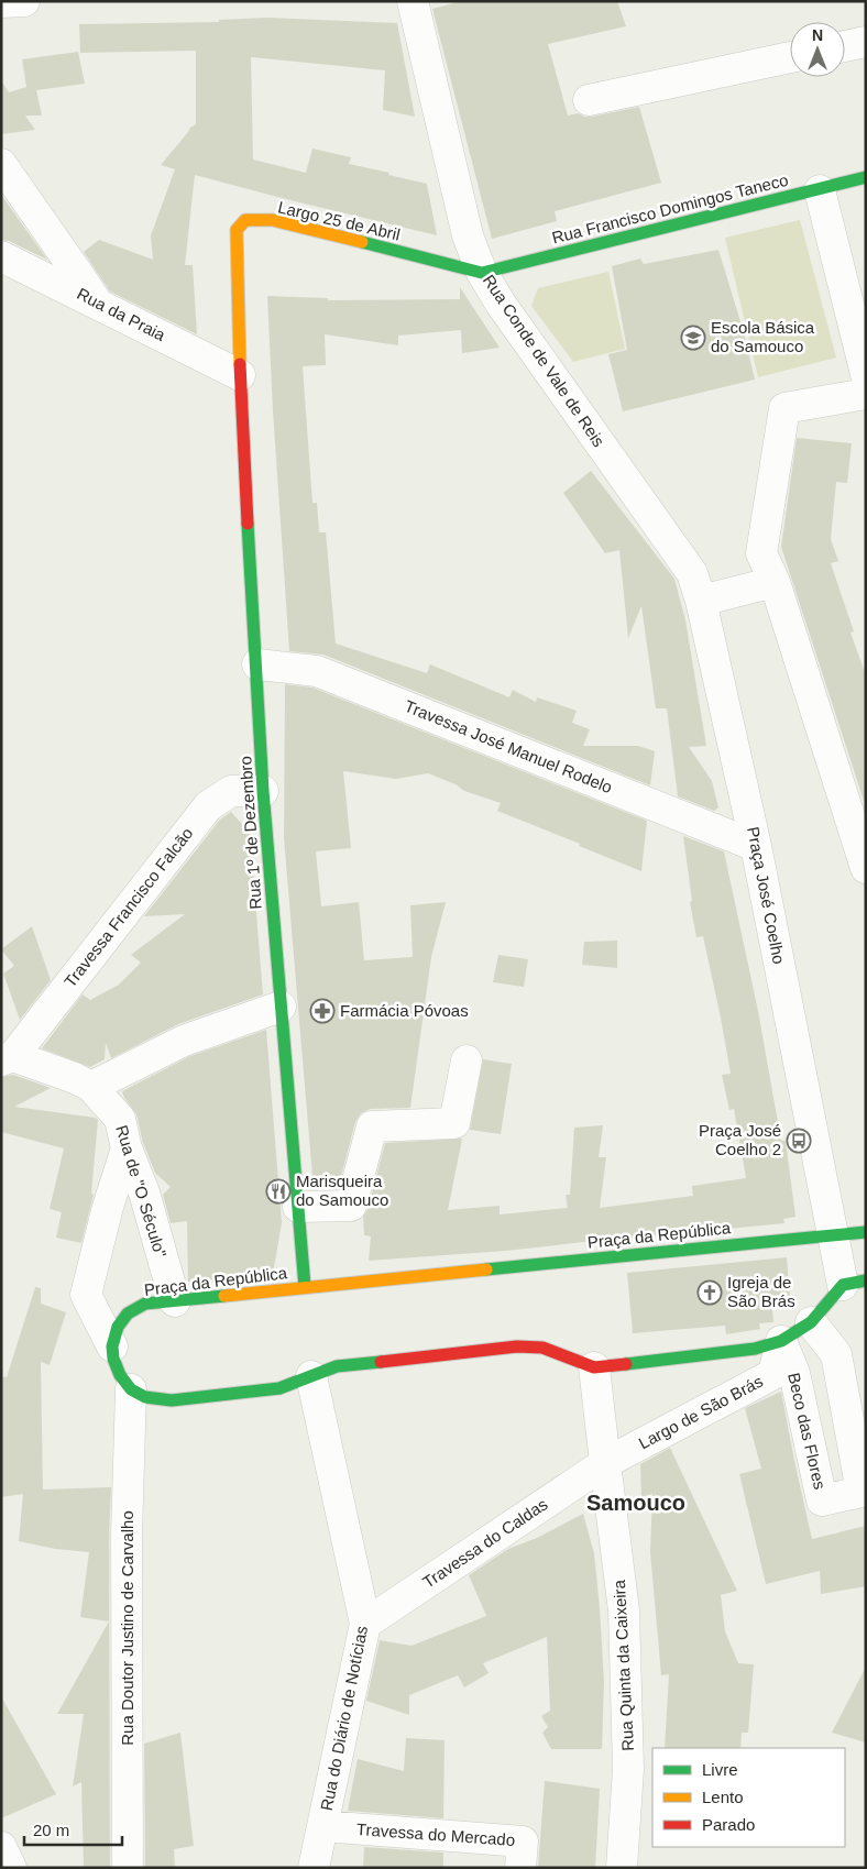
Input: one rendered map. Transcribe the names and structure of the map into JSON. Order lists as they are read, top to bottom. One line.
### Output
{"streets":{"street":["Rua Francisco Domingos Taneco","Largo 25 de Abril","Rua da Praia","Rua Conde de Vale de Reis","Travessa José Manuel Rodelo","Rua 1º de Dezembro","Praça José Coelho","Travessa Francisco Falcão","Rua de \"O Século\"","Praça da República","Largo de São Brás","Beco das Flores","Travessa do Caldas","Rua Doutor Justino de Carvalho","Rua Quinta da Caixeira","Rua do Diário de Notícias","Travessa do Mercado"]},"crossings":[["Rua Francisco Domingos Taneco","Largo 25 de Abril"],["Rua Francisco Domingos Taneco","Rua Conde de Vale de Reis"],["Largo 25 de Abril","Rua da Praia"],["Largo 25 de Abril","Rua Conde de Vale de Reis"],["Largo 25 de Abril","Rua 1º de Dezembro"],["Rua da Praia","Rua 1º de Dezembro"],["Rua Conde de Vale de Reis","Praça José Coelho"],["Travessa José Manuel Rodelo","Rua 1º de Dezembro"],["Travessa José Manuel Rodelo","Praça José Coelho"],["Rua 1º de Dezembro","Travessa Francisco Falcão"],["Rua 1º de Dezembro","Praça da República"],["Praça José Coelho","Praça da República"],["Travessa Francisco Falcão","Rua de \"O Século\""],["Rua de \"O Século\"","Praça da República"],["Largo de São Brás","Beco das Flores"],["Largo de São Brás","Travessa do Caldas"],["Largo de São Brás","Rua Quinta da Caixeira"],["Travessa do Caldas","Rua Quinta da Caixeira"],["Travessa do Caldas","Rua do Diário de Notícias"],["Rua do Diário de Notícias","Travessa do Mercado"]],"districts":["Samouco"],"places":{"school or university":["Escola Básica do Samouco"],"pharmacy":["Farmácia Póvoas"],"bus stop":["Praça José Coelho 2"],"restaurant":["Marisqueira do Samouco"],"church":["Igreja de São Brás"]},"legend":["Livre","Lento","Parado"],"scale_bar":"20 m","north":"top"}
